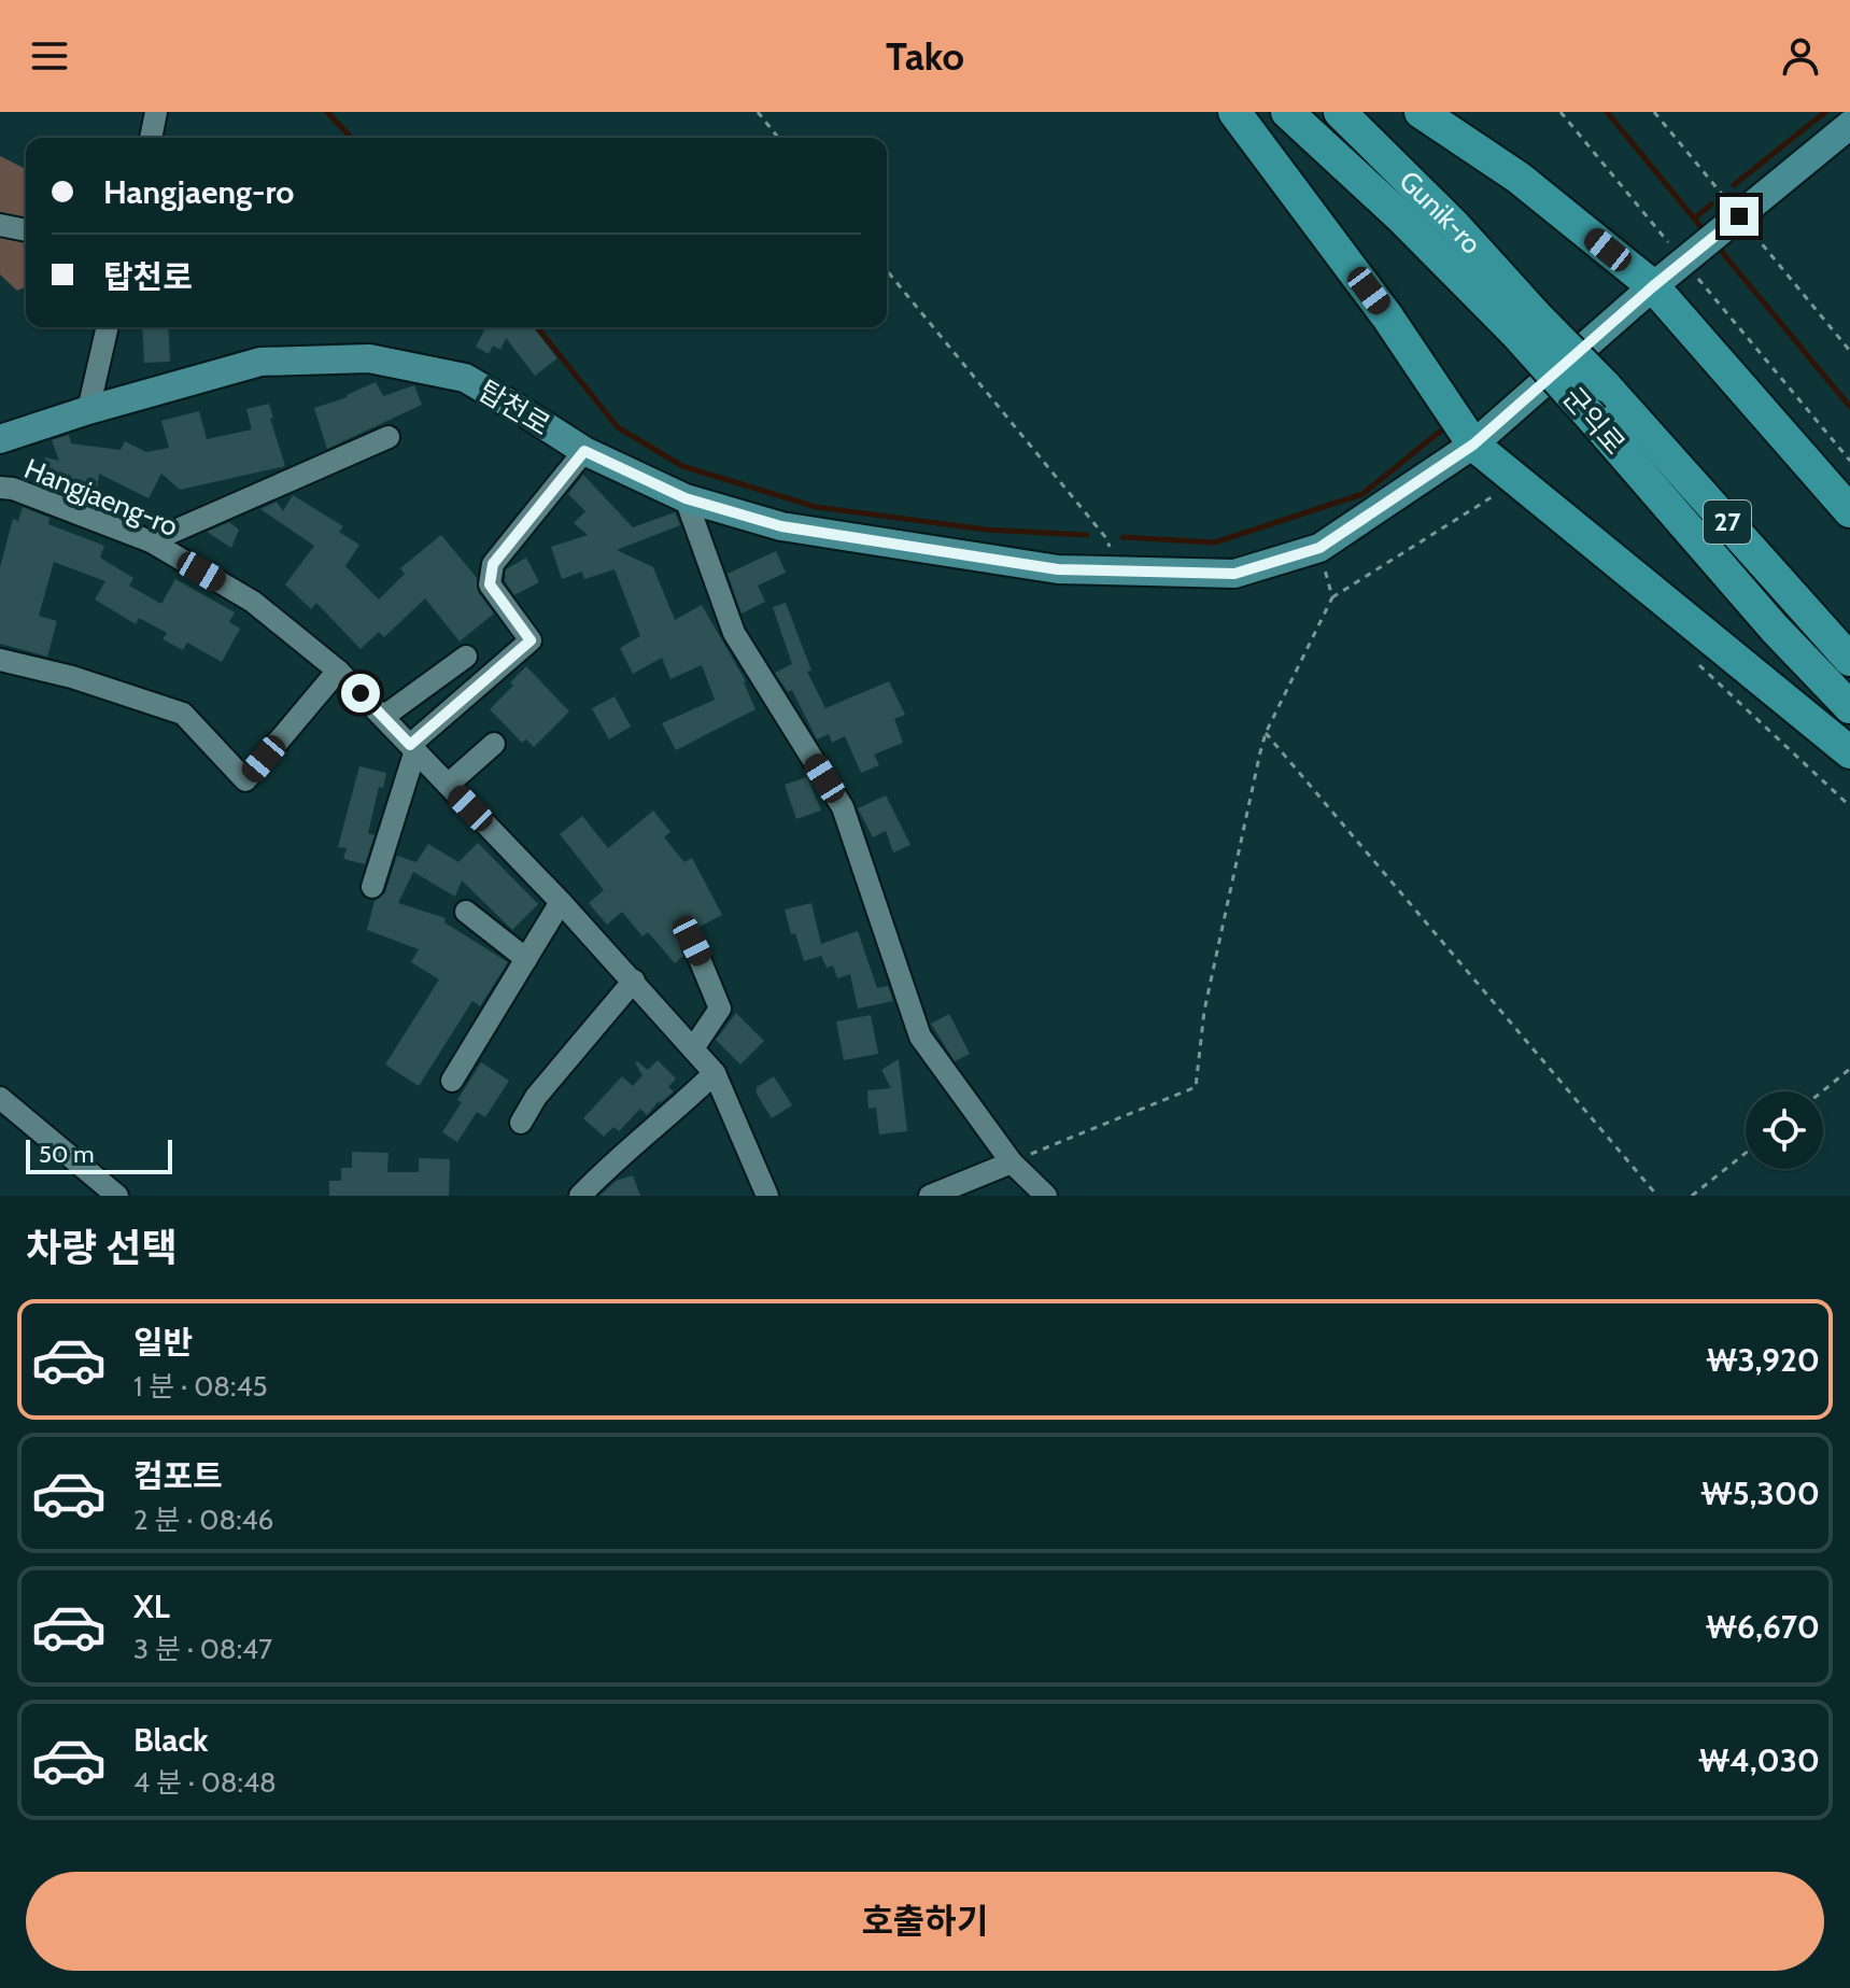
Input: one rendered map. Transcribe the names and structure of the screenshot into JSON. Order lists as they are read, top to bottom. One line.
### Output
{"streets":{"highway":["Gunik-ro","군익로","27"],"main road":["탑천로"],"street":["Hangjaeng-ro"]},"crossings":[["Gunik-ro","군익로"]],"scale_bar":"50 m","page":{"header":"Tako","banner":["Hangjaeng-ro","탑천로"],"scale":"50 m","heading":"차량 선택","list":[{"name":"일반","note":"1 분 · 08:45","value":"₩3,920"},{"name":"컴포트","note":"2 분 · 08:46","value":"₩5,300"},{"name":"XL","note":"3 분 · 08:47","value":"₩6,670"},{"name":"Black","note":"4 분 · 08:48","value":"₩4,030"}],"buttons":"호출하기"}}
